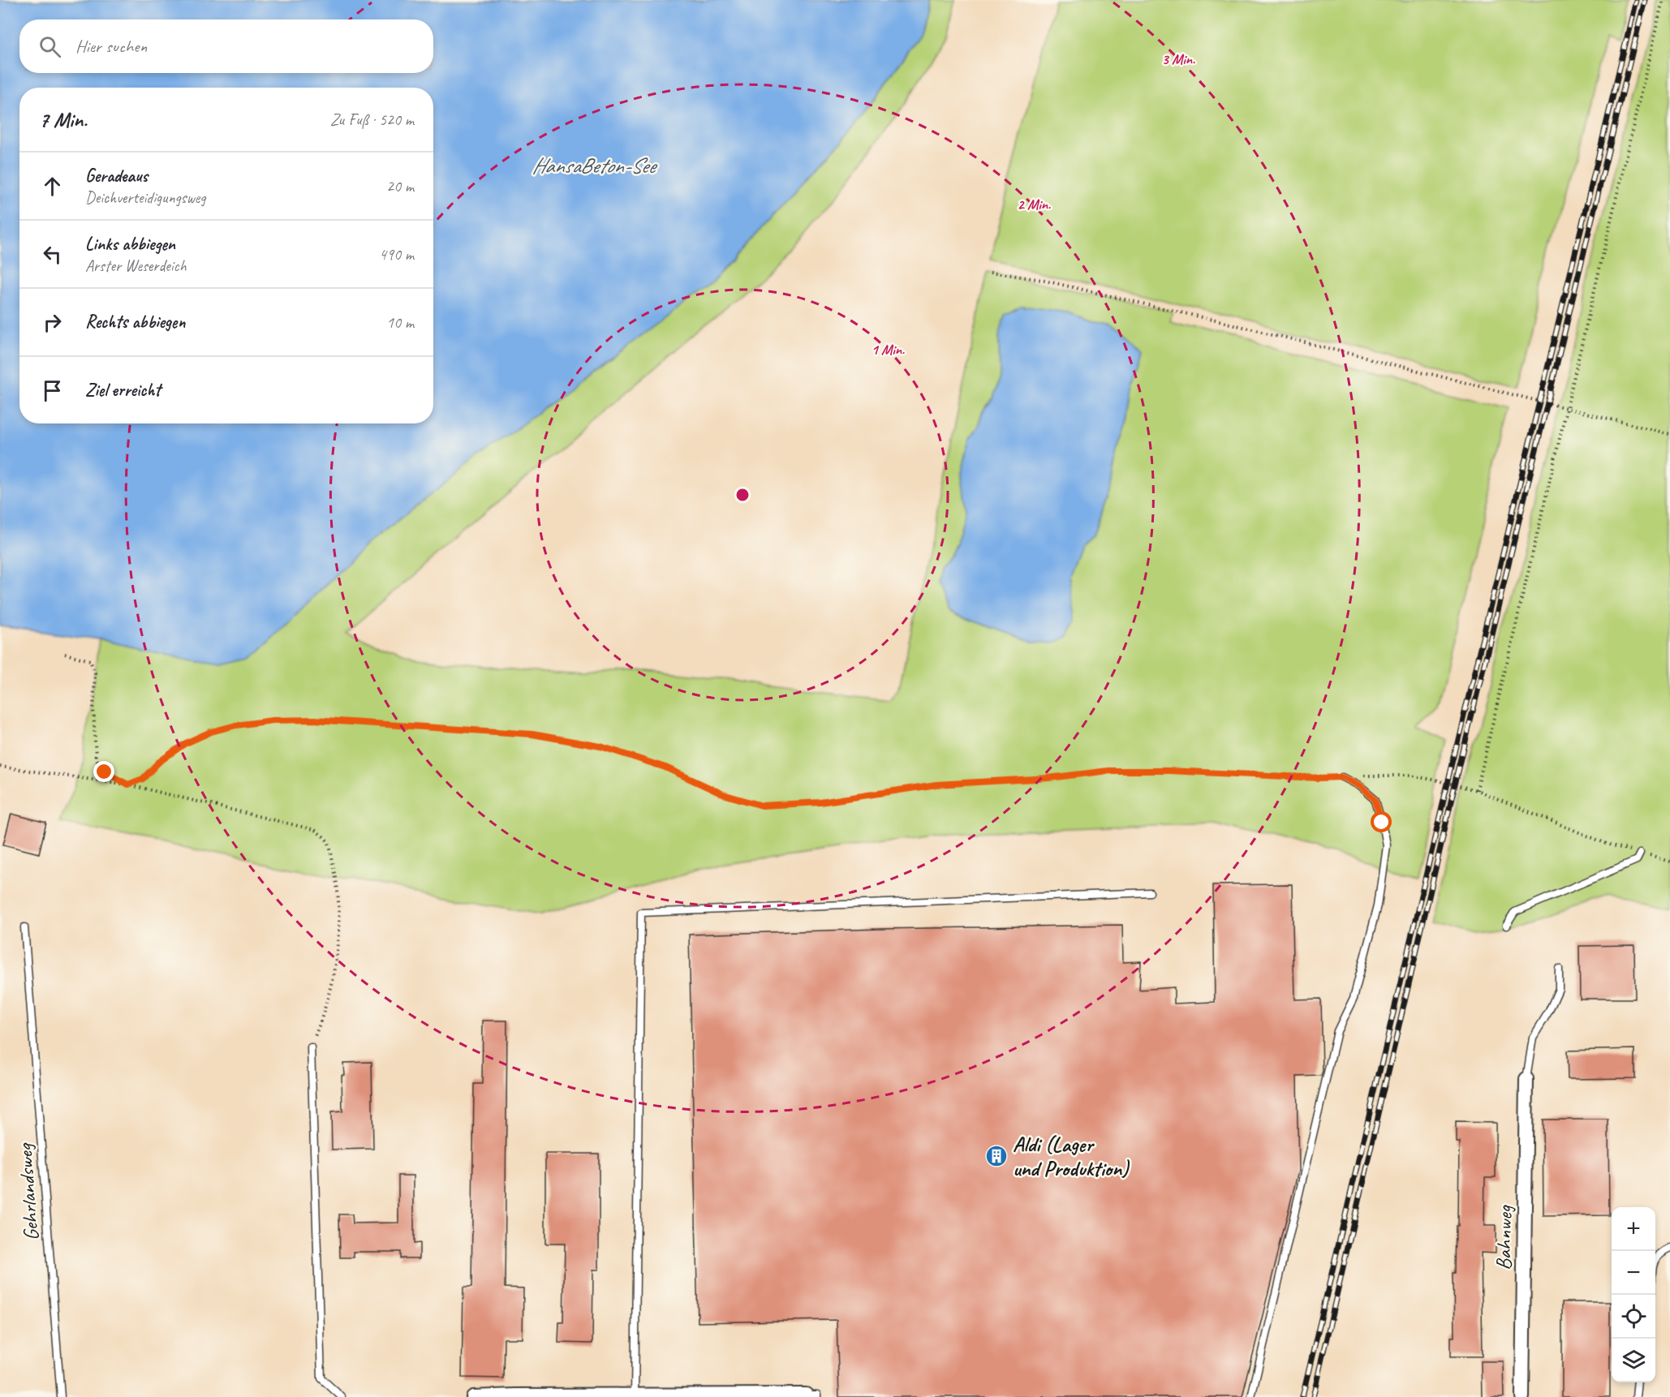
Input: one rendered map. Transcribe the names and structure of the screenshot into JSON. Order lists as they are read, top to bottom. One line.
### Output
{"streets":{"street":["Bahnweg"],"lane":["Gehrlandsweg"]},"water":["HansaBeton-See"],"places":{"building":["Aldi (Lager und Produktion)"]},"page":{"search":"Hier suchen","heading":["7 Min.","Zu Fuß · 520 m"],"list":[["Geradeaus","Deichverteidigungsweg","20 m"],["Links abbiegen","Arster Weserdeich","490 m"],["Rechts abbiegen","10 m"],"Ziel erreicht"],"map_buttons":["+","−"]},"rings":["3 Min.","2 Min.","1 Min."]}
